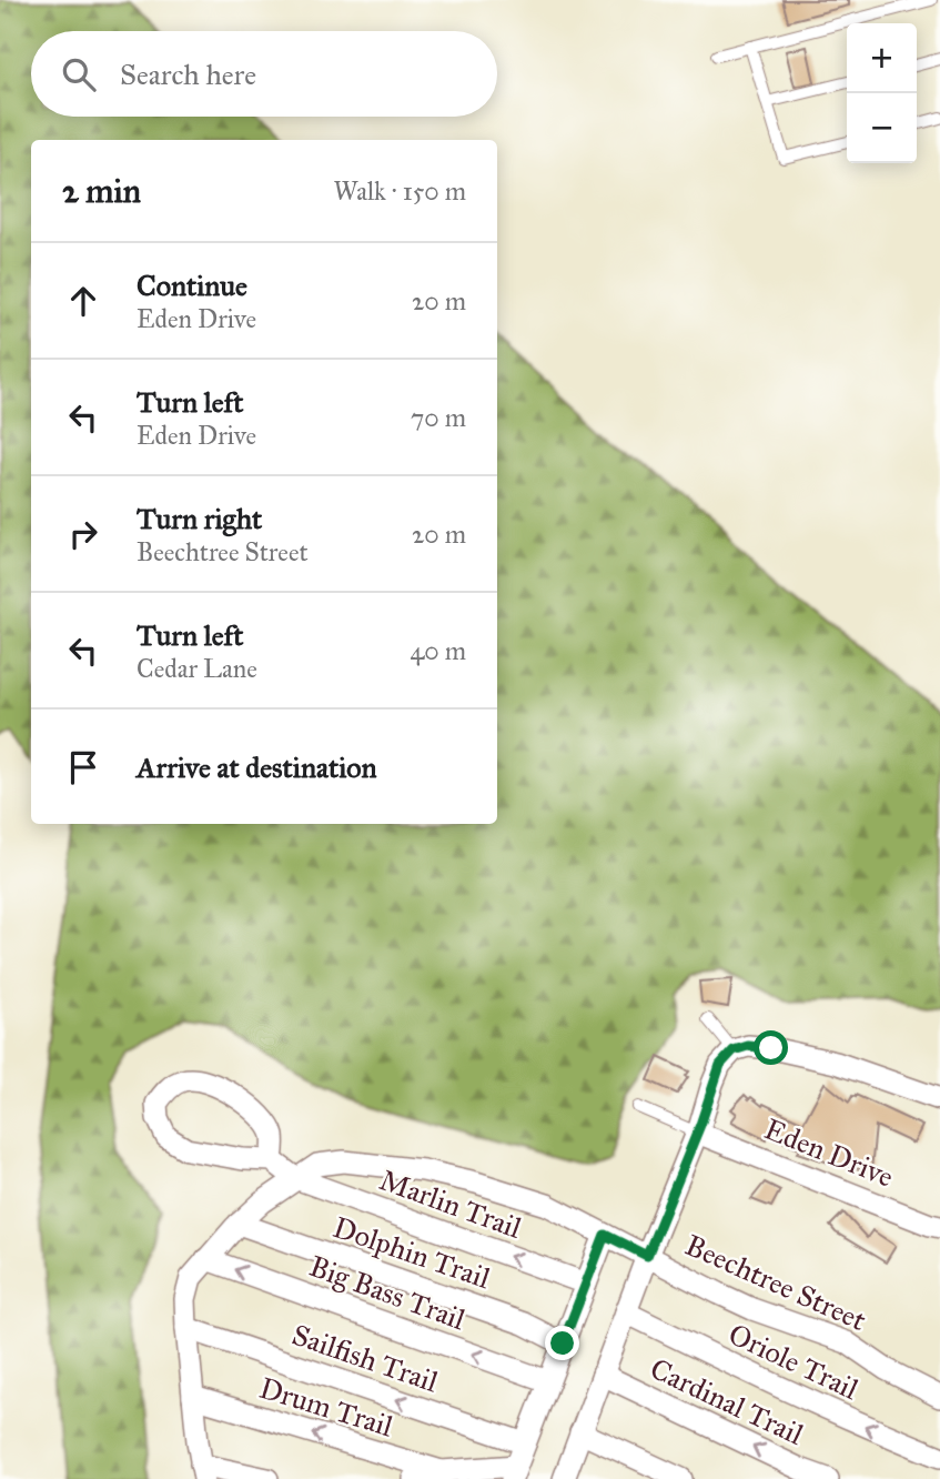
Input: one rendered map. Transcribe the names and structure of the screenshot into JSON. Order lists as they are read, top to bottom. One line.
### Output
{"streets":{"street":["Eden Drive","Marlin Trail","Dolphin Trail","Beechtree Street","Big Bass Trail","Sailfish Trail","Oriole Trail","Cardinal Trail","Drum Trail"]},"crossings":[["Marlin Trail","Beechtree Street"],["Dolphin Trail","Beechtree Street"],["Beechtree Street","Big Bass Trail"],["Beechtree Street","Sailfish Trail"],["Beechtree Street","Drum Trail"]],"one_way":["Marlin Trail","Big Bass Trail","Drum Trail"],"page":{"map_buttons":["+","−"],"search":"Search here","heading":["2 min","Walk · 150 m"],"list":[["Continue","Eden Drive","20 m"],["Turn left","Eden Drive","70 m"],["Turn right","Beechtree Street","20 m"],["Turn left","Cedar Lane","40 m"],"Arrive at destination"]}}
